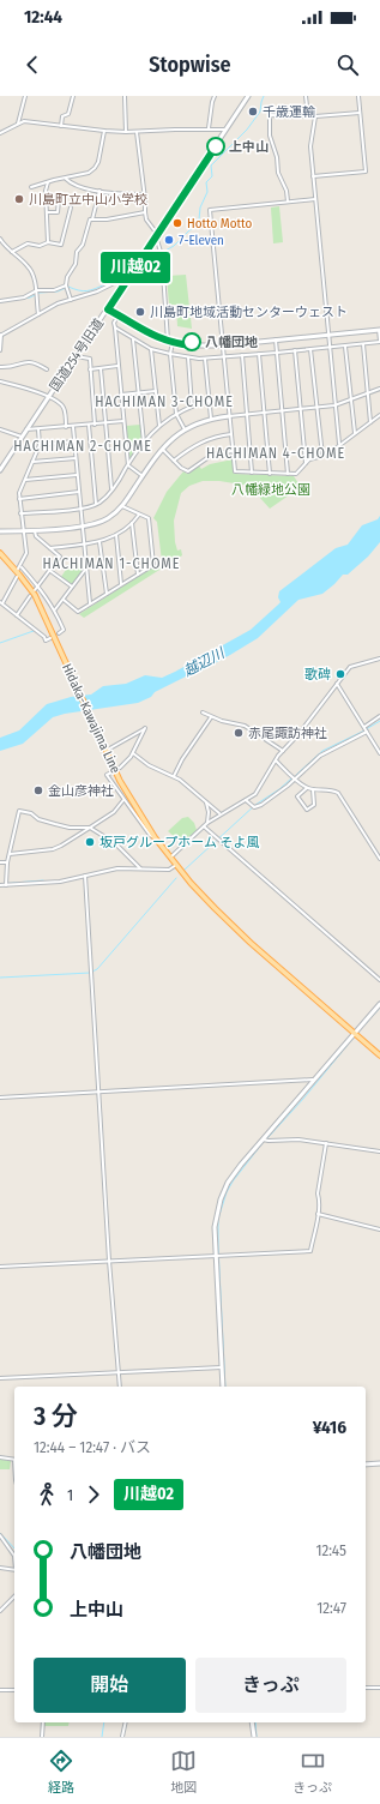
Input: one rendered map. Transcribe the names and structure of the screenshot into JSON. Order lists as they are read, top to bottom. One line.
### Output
{"streets":{"main road":["Hidaka-Kawajima Line"],"street":["国道254号旧道"]},"districts":["HACHIMAN 3-CHOME","HACHIMAN 2-CHOME","HACHIMAN 4-CHOME","HACHIMAN 1-CHOME"],"water":["越辺川"],"parks":["八幡緑地公園"],"places":["千歳運輸","上中山","川島町立中山小学校","Hotto Motto","7-Eleven","川島町地域活動センターウェスト","八幡団地","歌碑","赤尾諏訪神社","金山彦神社","坂戸グループホーム そよ風"],"lines":["bus line 川越02"],"page":{"status":"12:44","header":"Stopwise","on_map":"川越02","heading":["3 分","12:44 – 12:47 · バス","¥416"],"legs":["1","川越02"],"list":[{"name":"八幡団地","value":"12:45"},{"name":"上中山","value":"12:47"}],"buttons":["開始","きっぷ"],"tabs":["経路","地図","きっぷ"]}}
